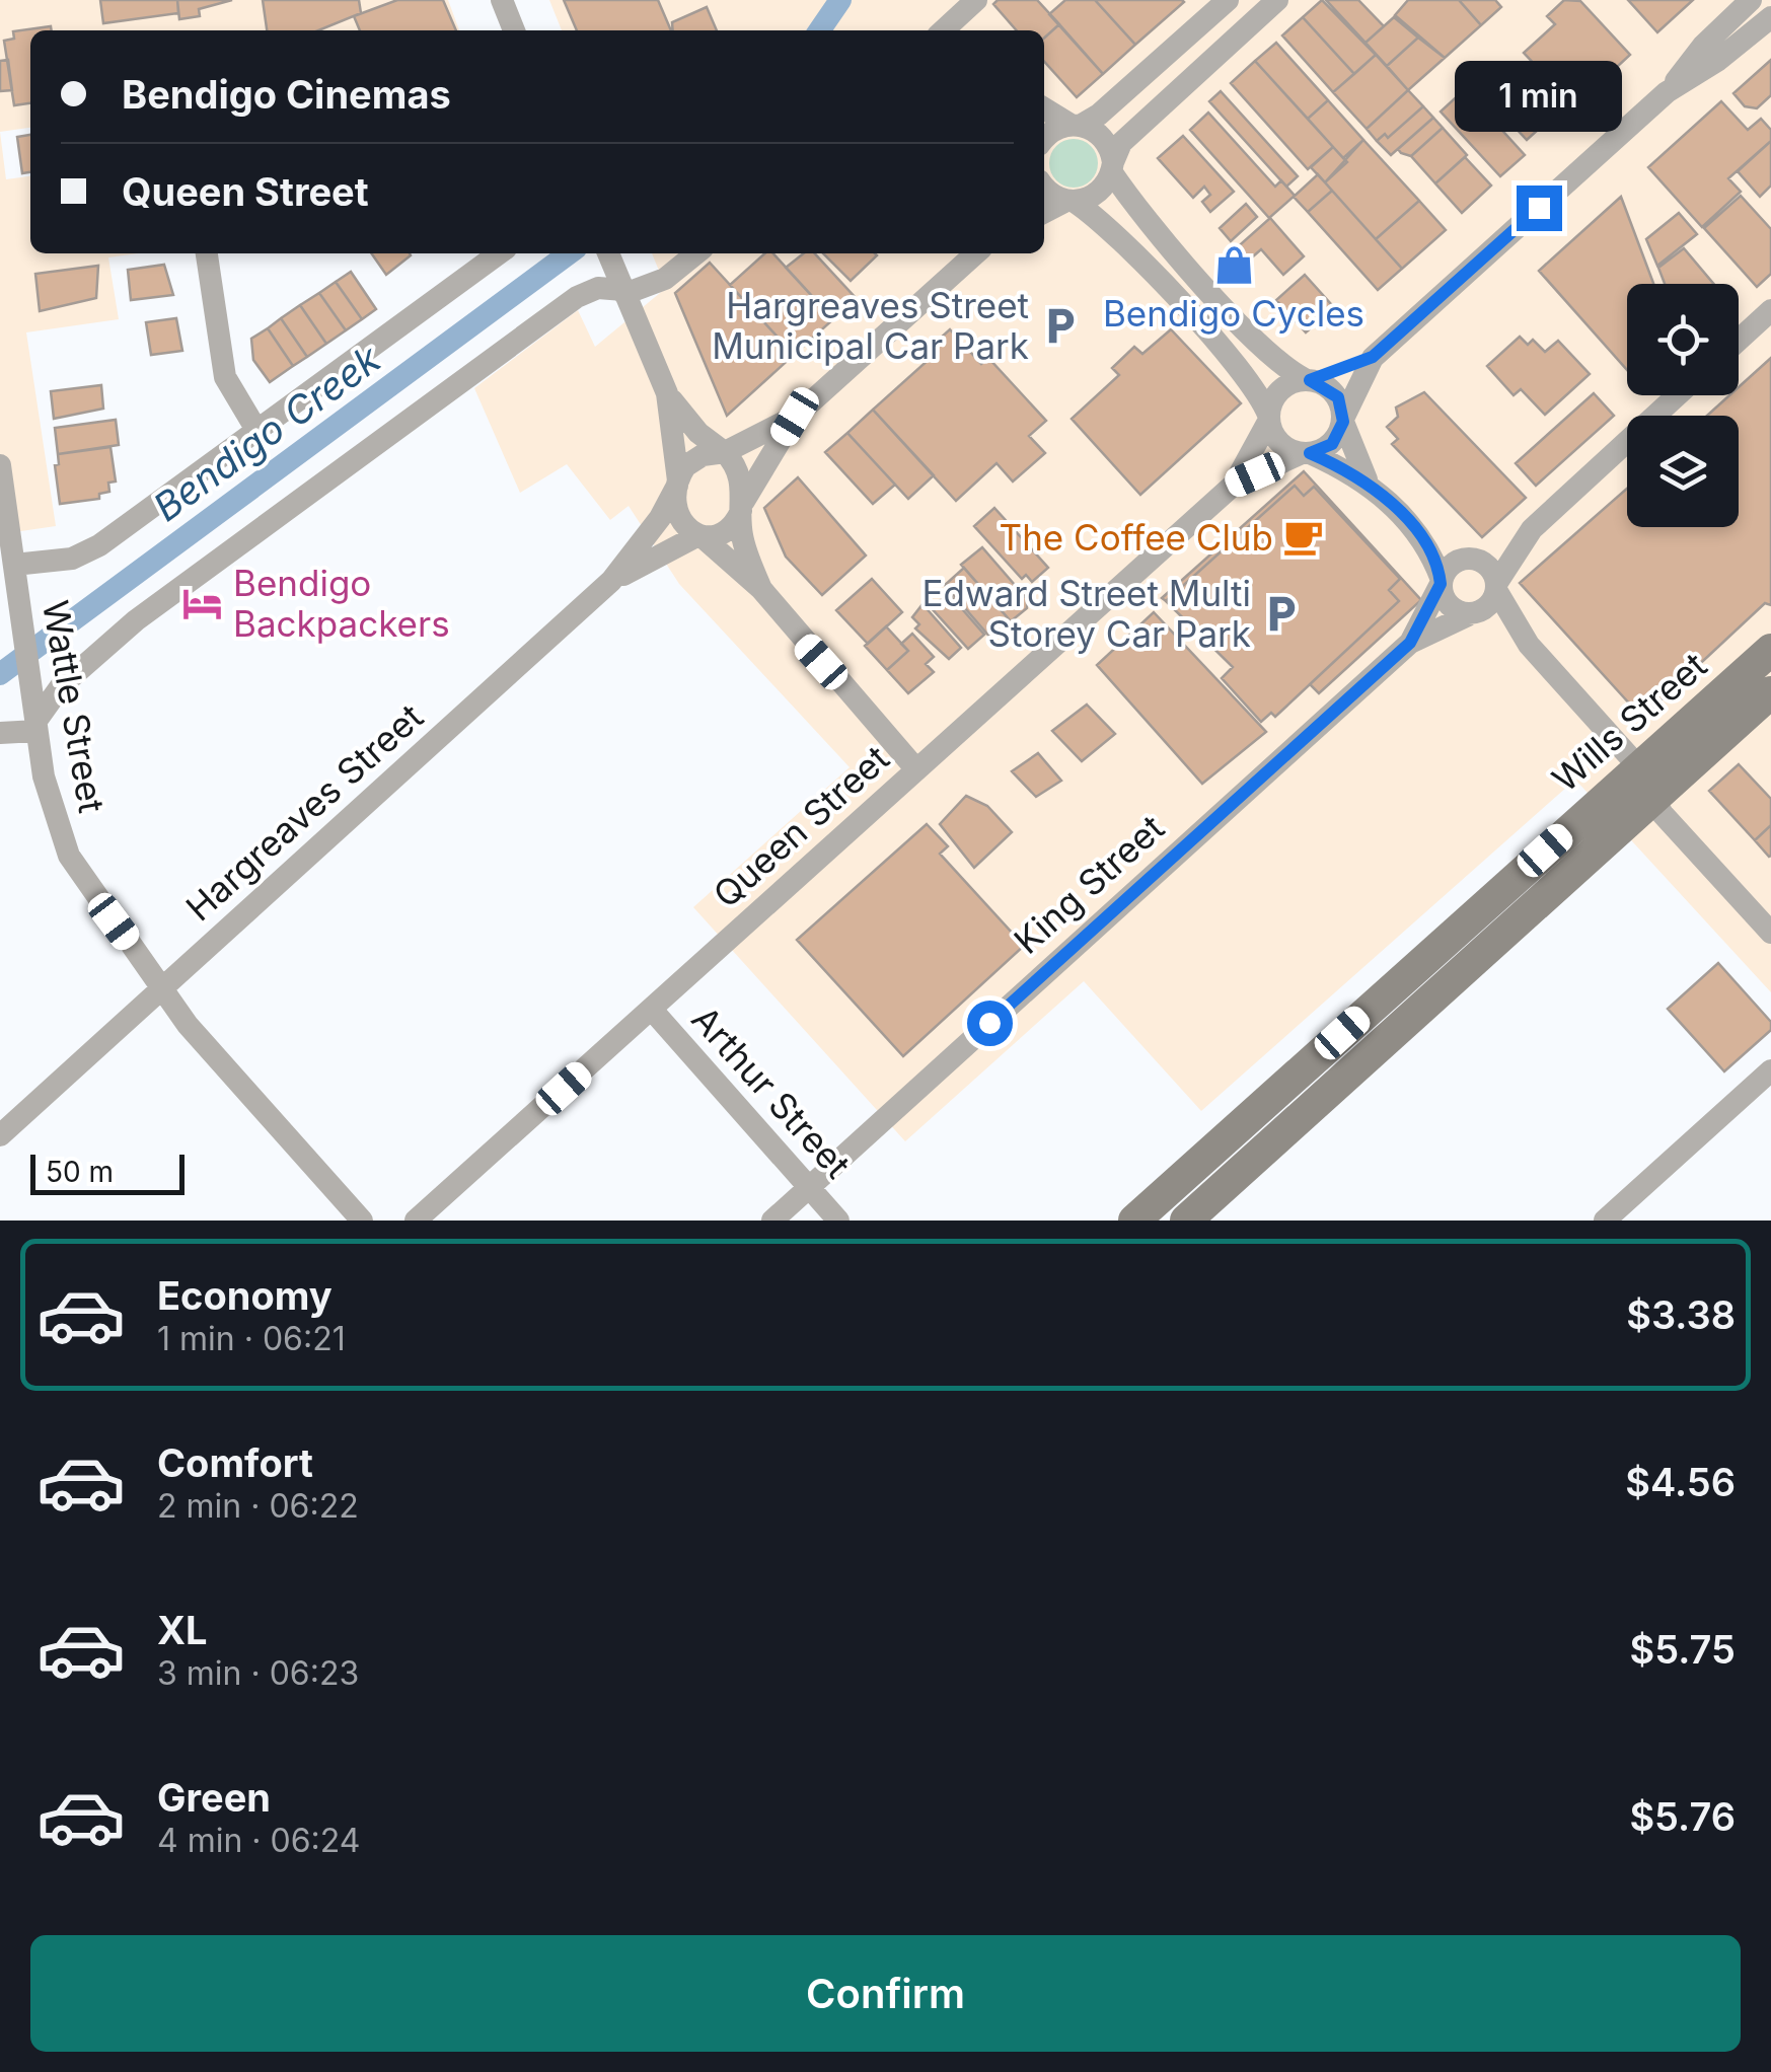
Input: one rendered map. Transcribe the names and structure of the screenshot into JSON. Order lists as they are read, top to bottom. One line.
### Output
{"streets":{"main road":["Wills Street"],"street":["Wattle Street","Hargreaves Street","Queen Street","King Street","Arthur Street"]},"crossings":[["Wattle Street","Hargreaves Street"],["Queen Street","Arthur Street"],["King Street","Arthur Street"]],"water":["Bendigo Creek"],"places":{"shop":["Bendigo Cycles"],"parking":["Hargreaves Street Municipal Car Park","Edward Street Multi Storey Car Park"],"cafe":["The Coffee Club"],"hotel":["Bendigo Backpackers"]},"scale_bar":"50 m","page":{"banner":["Bendigo Cinemas","Queen Street"],"bubble":"1 min","scale":"50 m","list":[{"name":"Economy","note":"1 min · 06:21","value":"$3.38"},{"name":"Comfort","note":"2 min · 06:22","value":"$4.56"},{"name":"XL","note":"3 min · 06:23","value":"$5.75"},{"name":"Green","note":"4 min · 06:24","value":"$5.76"}],"buttons":"Confirm"}}
